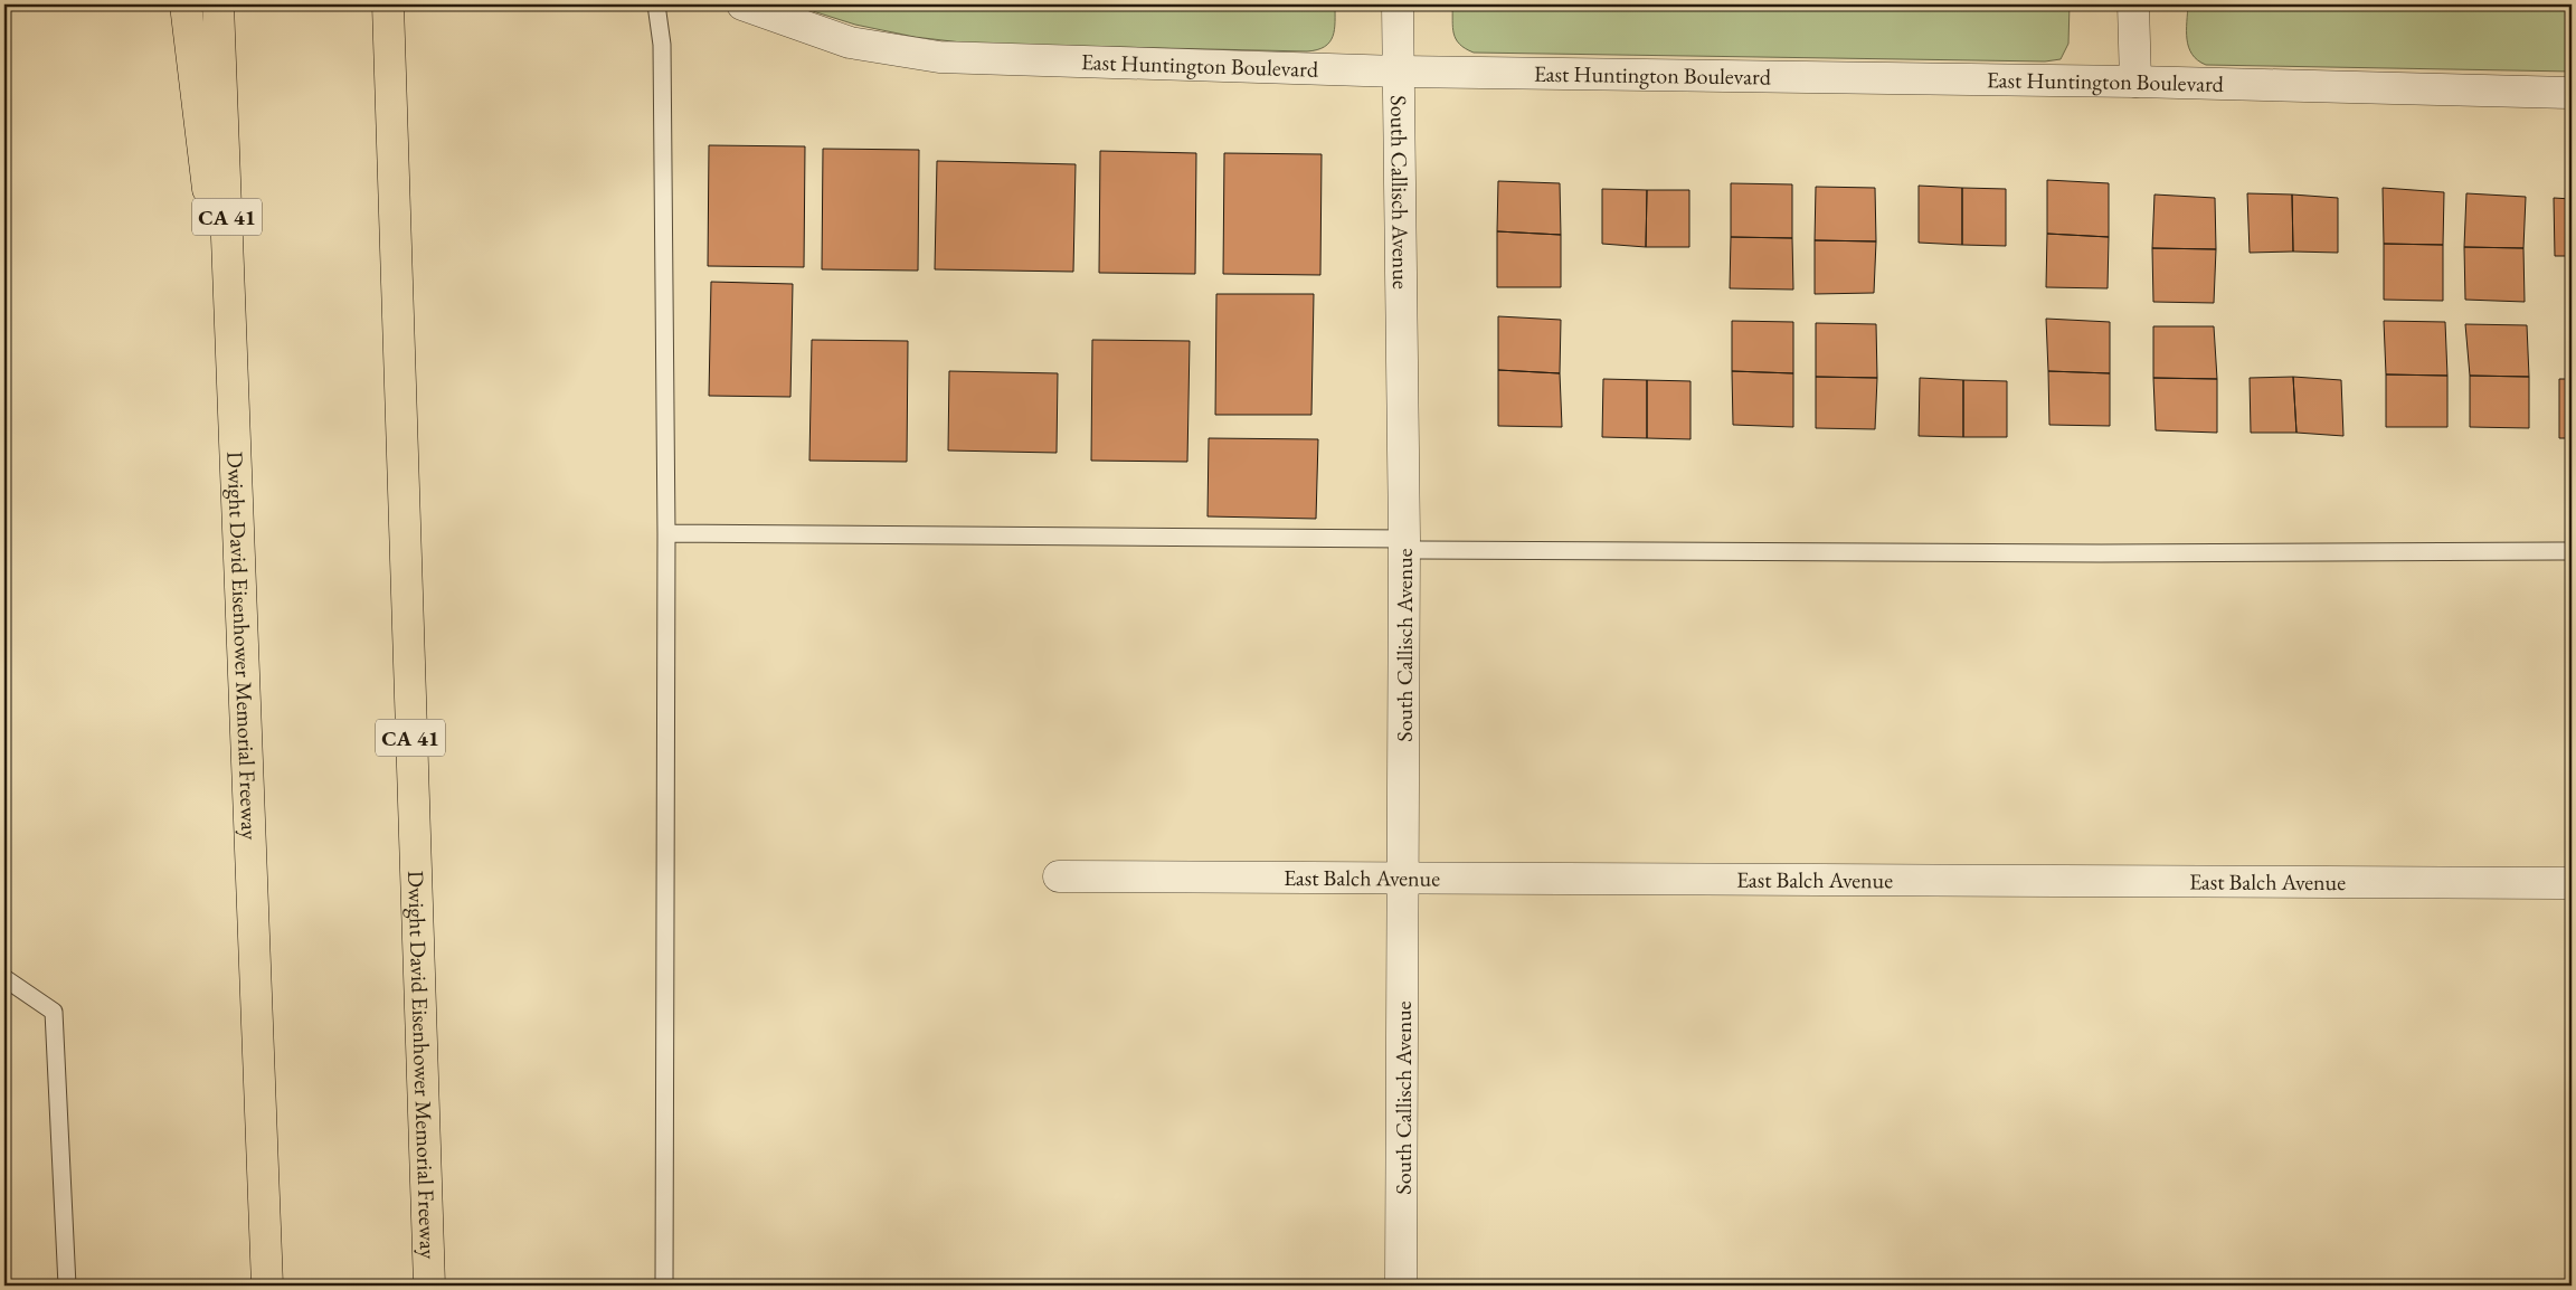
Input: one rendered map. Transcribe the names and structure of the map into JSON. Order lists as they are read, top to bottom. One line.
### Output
{"streets":{"highway":["CA 41","Dwight David Eisenhower Memorial Freeway"],"street":["East Huntington Boulevard","South Callisch Avenue","East Balch Avenue"]},"crossings":[["East Huntington Boulevard","South Callisch Avenue"],["South Callisch Avenue","East Balch Avenue"]]}
